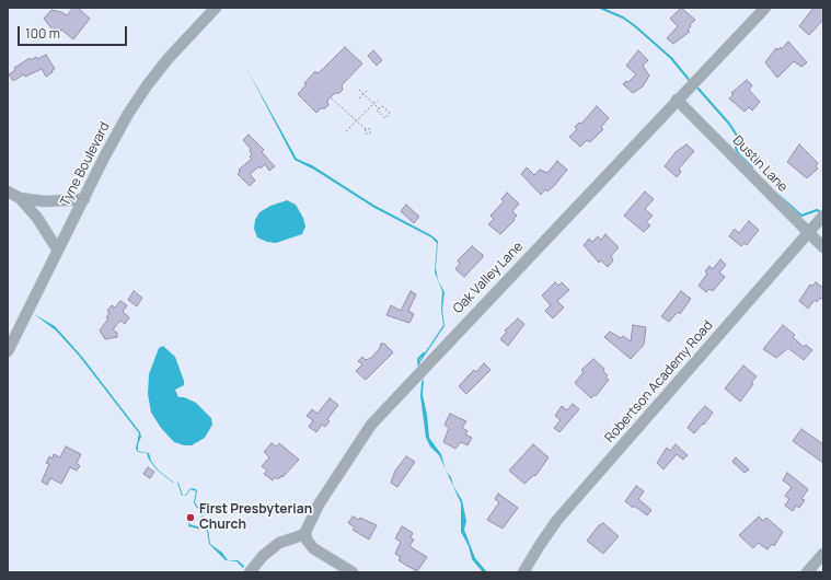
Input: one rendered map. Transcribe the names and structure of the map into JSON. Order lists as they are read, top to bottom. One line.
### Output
{"streets":{"street":["Tyne Boulevard","Dustin Lane","Oak Valley Lane","Robertson Academy Road"]},"crossings":[["Dustin Lane","Oak Valley Lane"],["Dustin Lane","Robertson Academy Road"]],"places":["First Presbyterian Church"],"scale_bar":"100 m"}
